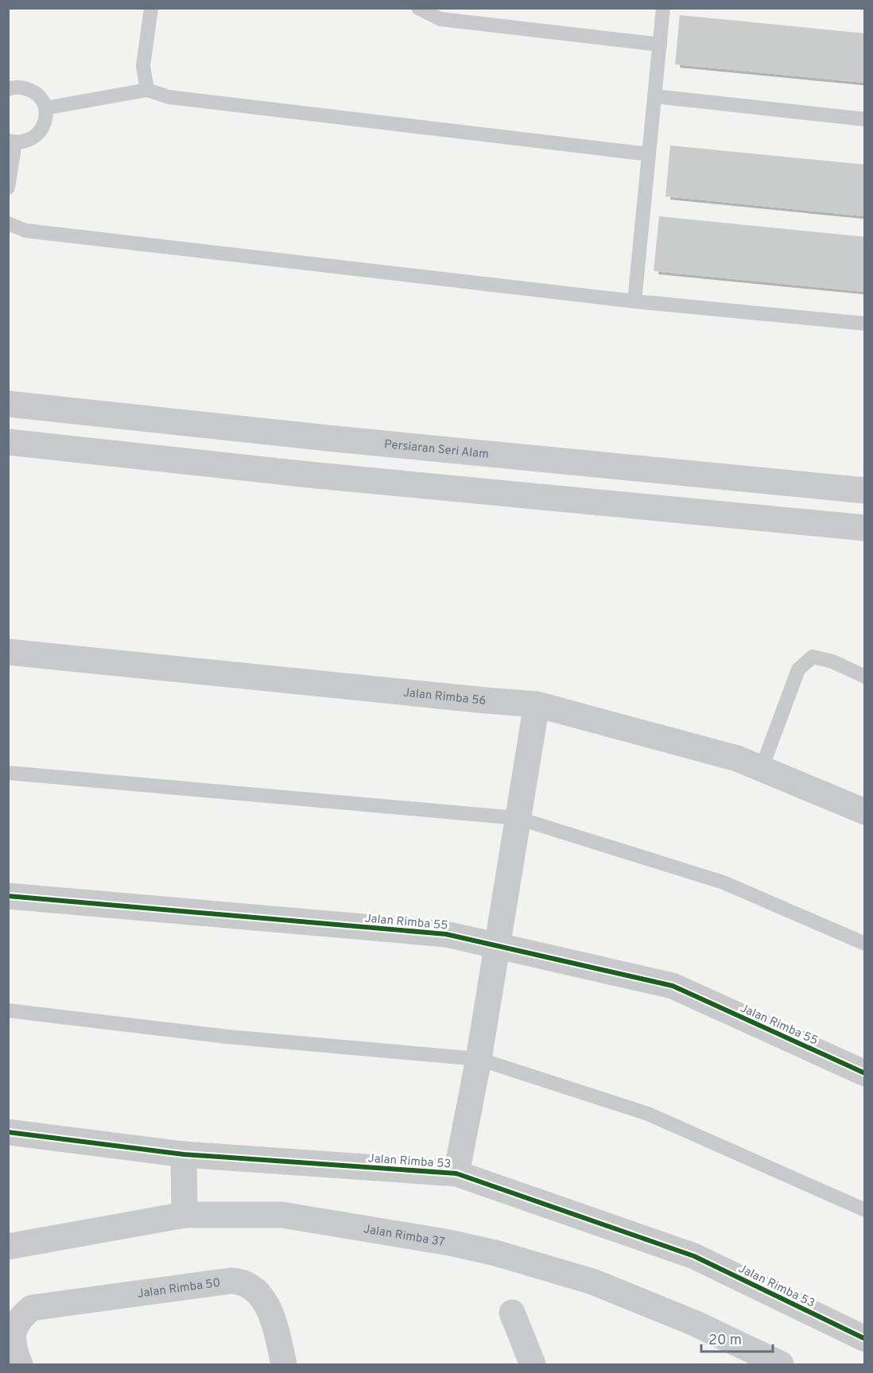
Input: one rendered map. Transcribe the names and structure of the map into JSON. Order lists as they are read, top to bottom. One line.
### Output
{"streets":{"street":["Persiaran Seri Alam","Jalan Rimba 56","Jalan Rimba 55","Jalan Rimba 53","Jalan Rimba 37","Jalan Rimba 50"]},"scale_bar":"20 m"}
